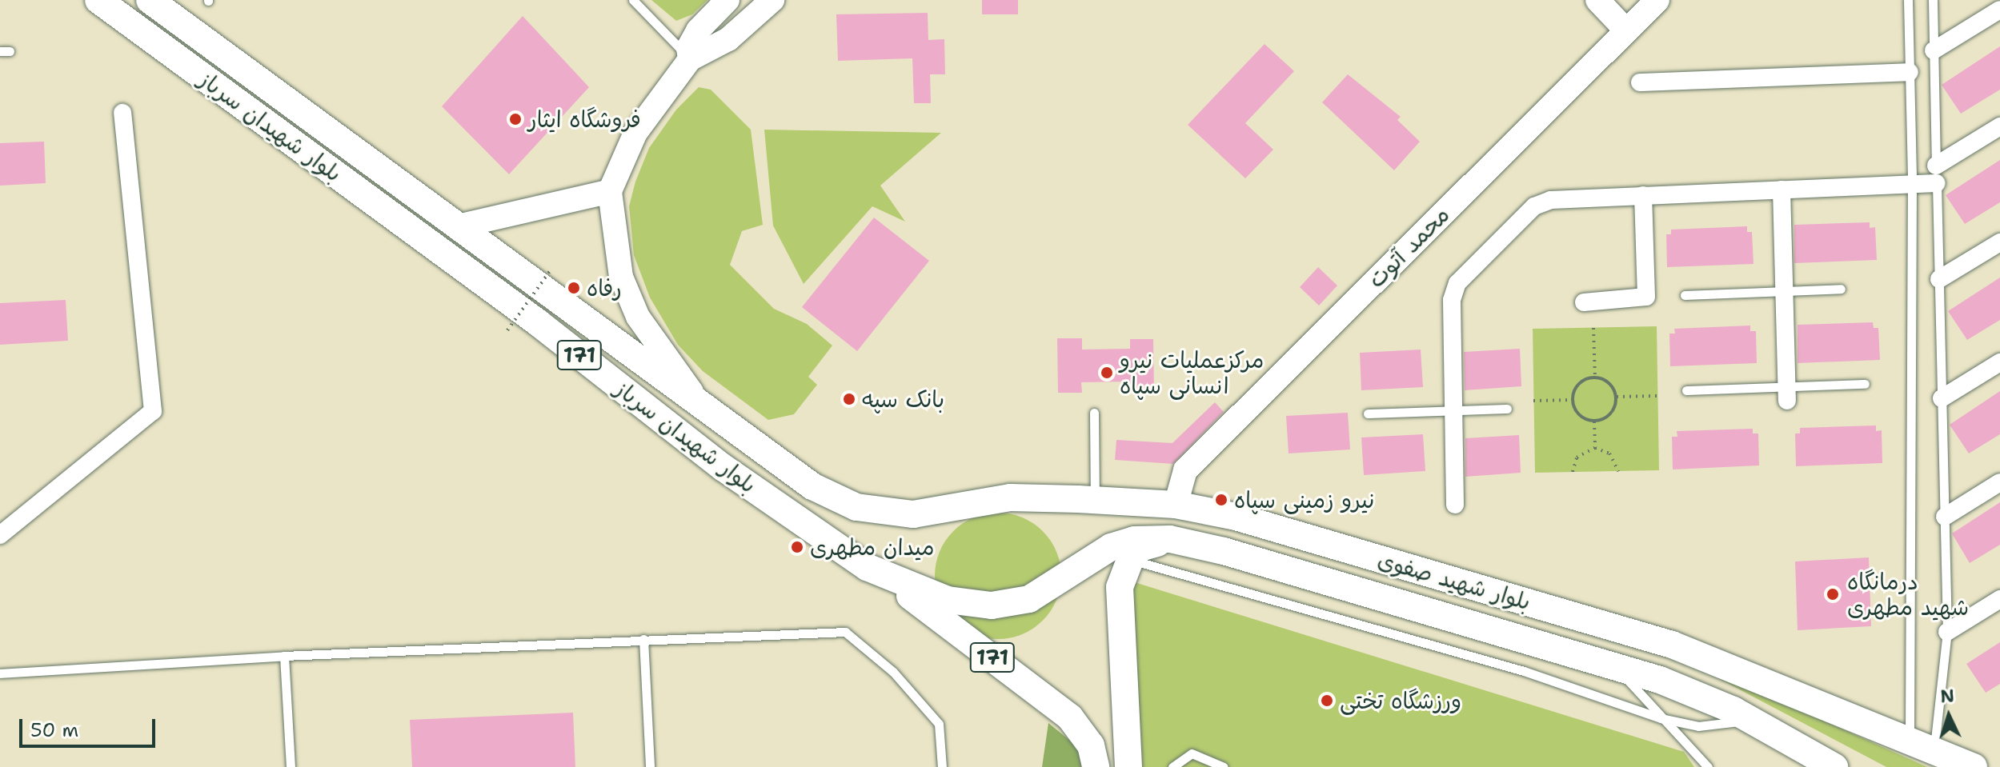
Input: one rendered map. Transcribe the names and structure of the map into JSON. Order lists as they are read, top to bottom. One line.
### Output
{"streets":{"main road":["بلوار شهیدان سرباز","171","بلوار شهید صفوی"],"street":["محمد آتوت"]},"crossings":[["بلوار شهیدان سرباز","171"],["بلوار شهیدان سرباز","بلوار شهید صفوی"],["محمد آتوت","بلوار شهید صفوی"]],"places":["فروشگاه ایثار","رفاه","مرکزعملیات نیرو انسانی سپاه","بانک سپه","نیرو زمینی سپاه","میدان مطهری","درمانگاه شهید مطهری","ورزشگاه تختی"],"scale_bar":"50 m","north":"top"}
